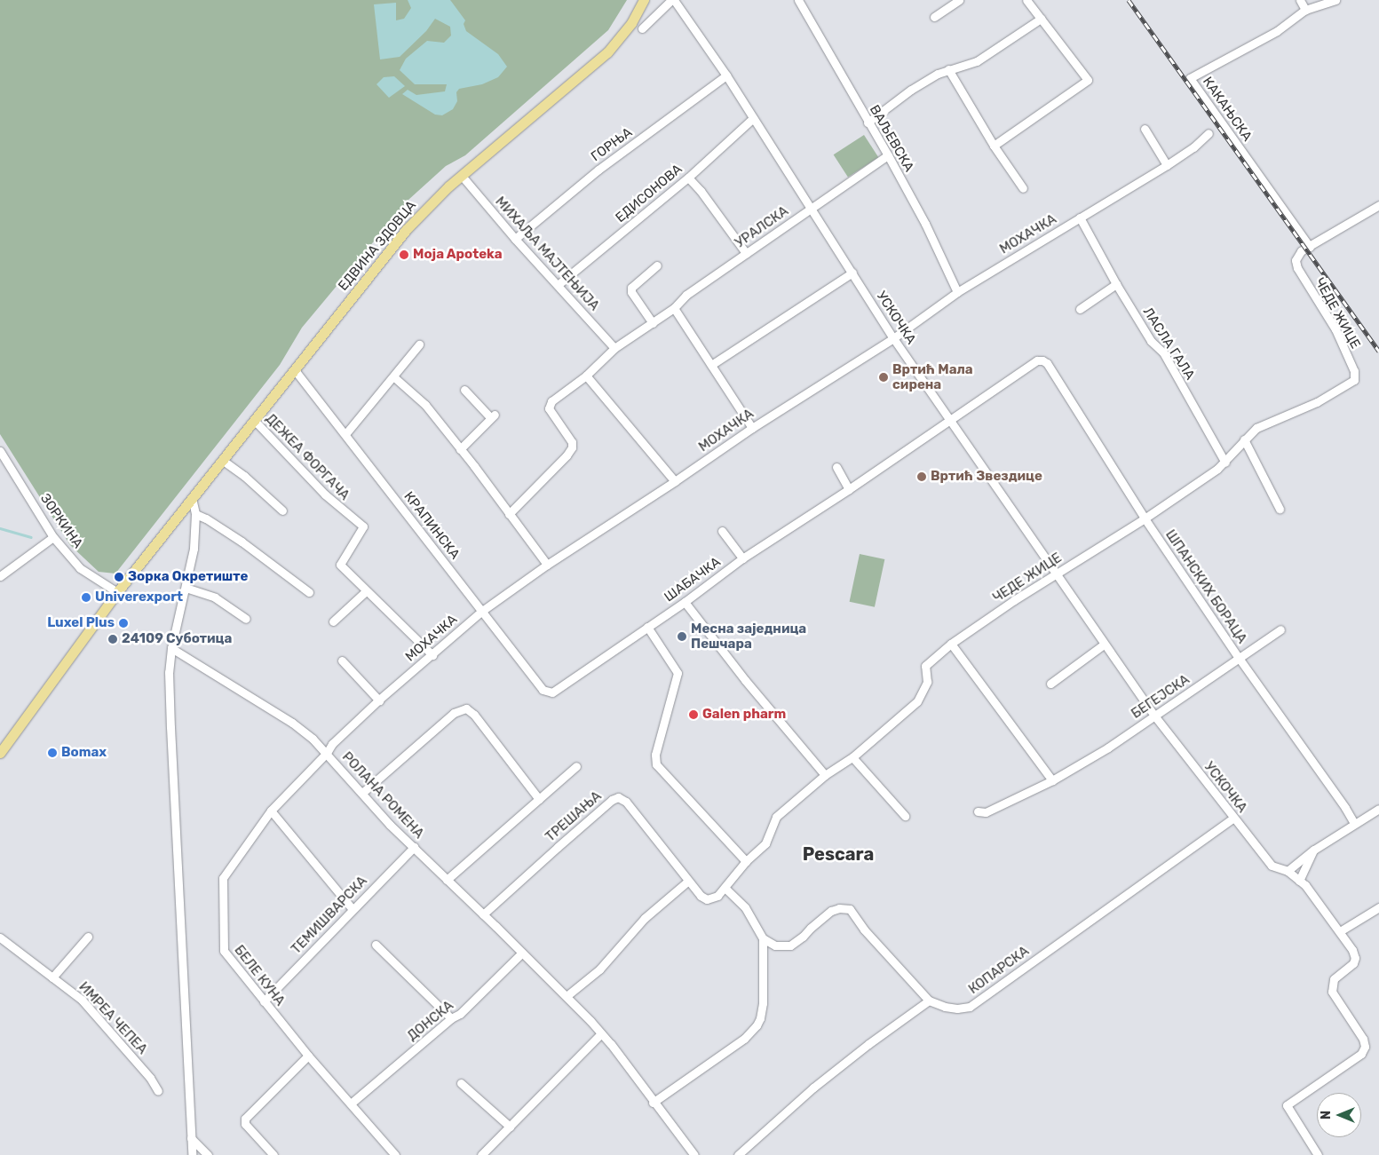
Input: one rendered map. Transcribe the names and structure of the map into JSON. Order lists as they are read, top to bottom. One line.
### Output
{"streets":{"main road":["ЕДВИНА ЗДОВЦА"],"street":["КАКАЊСКА","ВАЉЕВСКА","ГОРЊА","ЕДИСОНОВА","УРАЛСКА","МОХАЧКА","МИХАЉА МАЈТЕЊИЈА","ЧЕДЕ ЖИЦЕ","УСКОЧКА","ЛАСЛА ГАЛА","ДЕЖЕА ФОРГАЧА","ЗОРКИНА","КРАПИНСКА","ШАБАЧКА","ШПАНСКИХ БОРАЦА","БЕГЕЈСКА","РОЛАНА РОМЕНА","ТРЕШАЊА","ТЕМИШВАРСКА","КОПАРСКА","БЕЛЕ КУНА","ИМРЕА ЧЕПЕА","ДОНСКА"]},"crossings":[["КАКАЊСКА","ЧЕДЕ ЖИЦЕ"],["ВАЉЕВСКА","УРАЛСКА"],["ВАЉЕВСКА","МОХАЧКА"],["ГОРЊА","МИХАЉА МАЈТЕЊИЈА"],["ГОРЊА","УСКОЧКА"],["ЕДИСОНОВА","МИХАЉА МАЈТЕЊИЈА"],["ЕДИСОНОВА","УСКОЧКА"],["УРАЛСКА","МИХАЉА МАЈТЕЊИЈА"],["УРАЛСКА","УСКОЧКА"],["МОХАЧКА","УСКОЧКА"],["МОХАЧКА","ЛАСЛА ГАЛА"],["МОХАЧКА","ДЕЖЕА ФОРГАЧА"],["МОХАЧКА","КРАПИНСКА"],["МОХАЧКА","РОЛАНА РОМЕНА"],["МОХАЧКА","БЕЛЕ КУНА"],["ЕДВИНА ЗДОВЦА","МИХАЉА МАЈТЕЊИЈА"],["ЕДВИНА ЗДОВЦА","ДЕЖЕА ФОРГАЧА"],["ЕДВИНА ЗДОВЦА","ЗОРКИНА"],["ЕДВИНА ЗДОВЦА","КРАПИНСКА"],["ЧЕДЕ ЖИЦЕ","УСКОЧКА"],["ЧЕДЕ ЖИЦЕ","ЛАСЛА ГАЛА"],["ЧЕДЕ ЖИЦЕ","ШПАНСКИХ БОРАЦА"],["УСКОЧКА","ШАБАЧКА"],["УСКОЧКА","БЕГЕЈСКА"],["УСКОЧКА","КОПАРСКА"],["КРАПИНСКА","ШАБАЧКА"],["ШАБАЧКА","ШПАНСКИХ БОРАЦА"],["ШПАНСКИХ БОРАЦА","БЕГЕЈСКА"],["РОЛАНА РОМЕНА","ТРЕШАЊА"],["РОЛАНА РОМЕНА","ТЕМИШВАРСКА"],["РОЛАНА РОМЕНА","БЕЛЕ КУНА"],["РОЛАНА РОМЕНА","ДОНСКА"],["ТЕМИШВАРСКА","БЕЛЕ КУНА"],["БЕЛЕ КУНА","ДОНСКА"]],"districts":["Pescara"],"places":["Moja Apoteka","Вртић Мала сирена","Вртић Звездице","Зорка Окретиште","Univerexport","Luxel Plus","Месна заједница Пешчара","24109 Суботица","Galen pharm","Bomax"],"north":"left"}
